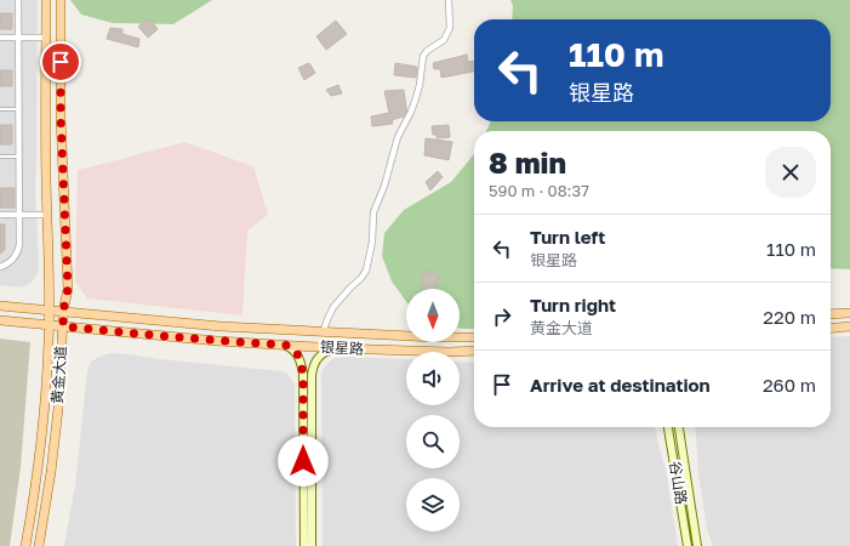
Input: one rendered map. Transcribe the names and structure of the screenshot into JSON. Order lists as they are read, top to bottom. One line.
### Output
{"streets":{"main road":["银星路","黄金大道","谷山路"]},"crossings":[["银星路","黄金大道"]],"north":"bottom","page":{"turn":["110 m","银星路"],"heading":["8 min","590 m · 08:37"],"list":[{"name":"Turn left","note":"银星路","value":"110 m"},{"name":"Turn right","note":"黄金大道","value":"220 m"},{"name":"Arrive at destination","value":"260 m"}]}}
